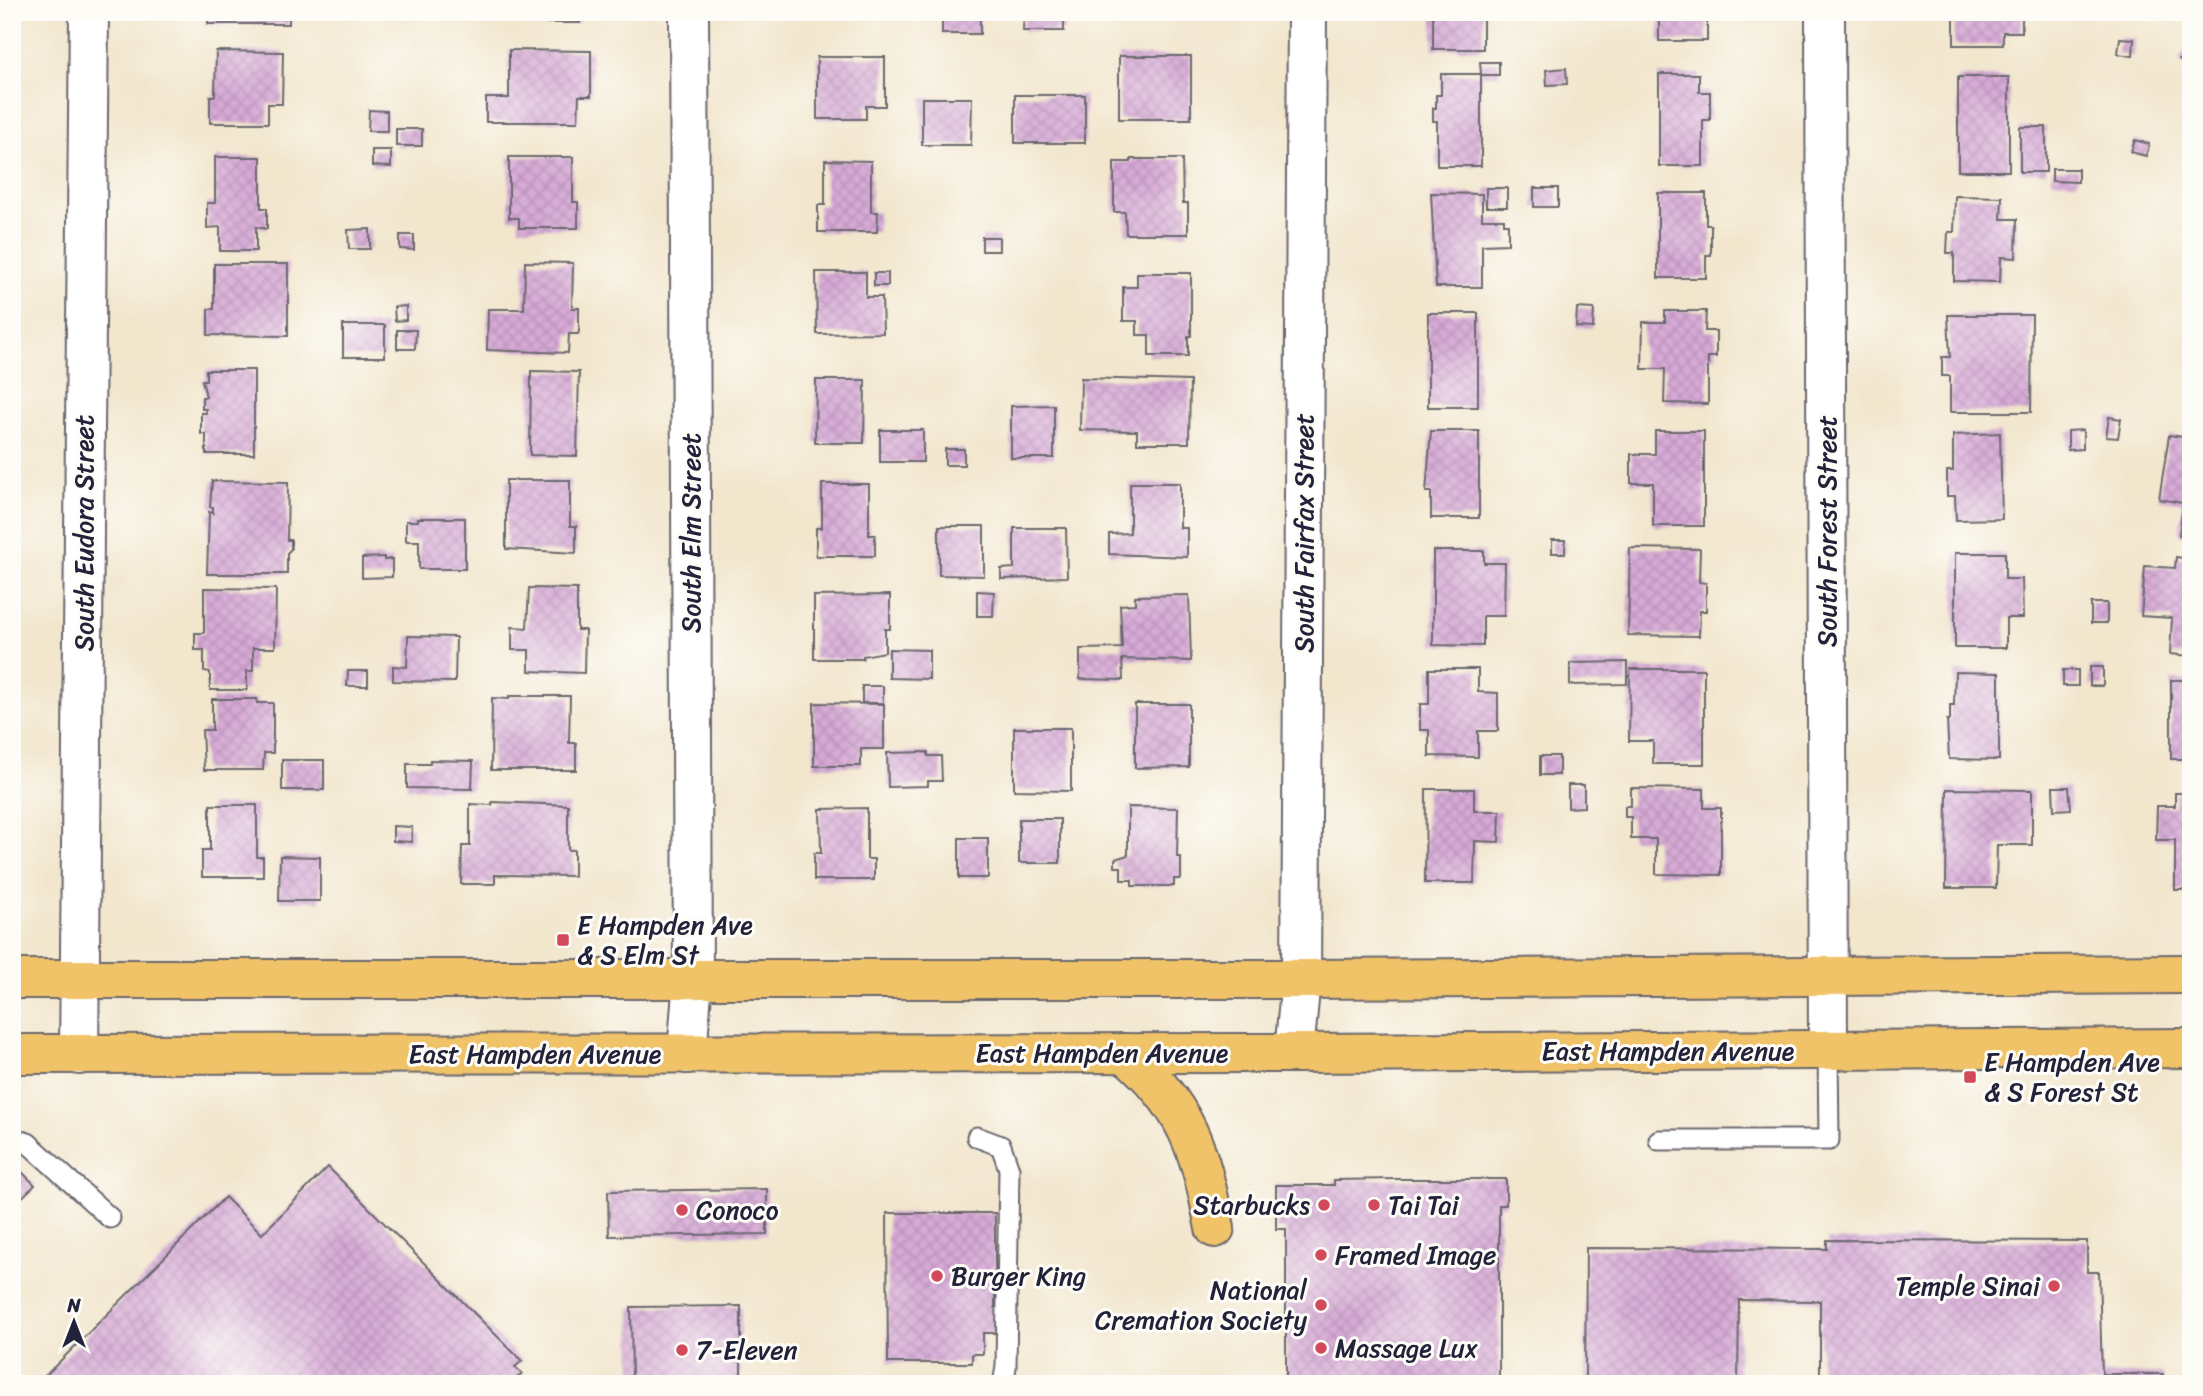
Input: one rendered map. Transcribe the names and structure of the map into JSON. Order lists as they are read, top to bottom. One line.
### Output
{"streets":{"highway":["East Hampden Avenue"],"street":["South Forest Street","South Eudora Street","South Elm Street","South Fairfax Street"]},"crossings":[["South Forest Street","East Hampden Avenue"],["South Eudora Street","East Hampden Avenue"],["South Elm Street","East Hampden Avenue"],["South Fairfax Street","East Hampden Avenue"]],"places":{"transit":["E Hampden Ave & S Elm St","E Hampden Ave & S Forest St"],"other":["Starbucks","Tai Tai","Conoco","Framed Image","Burger King","Temple Sinai","National Cremation Society","Massage Lux","7-Eleven"]},"north":"top"}
